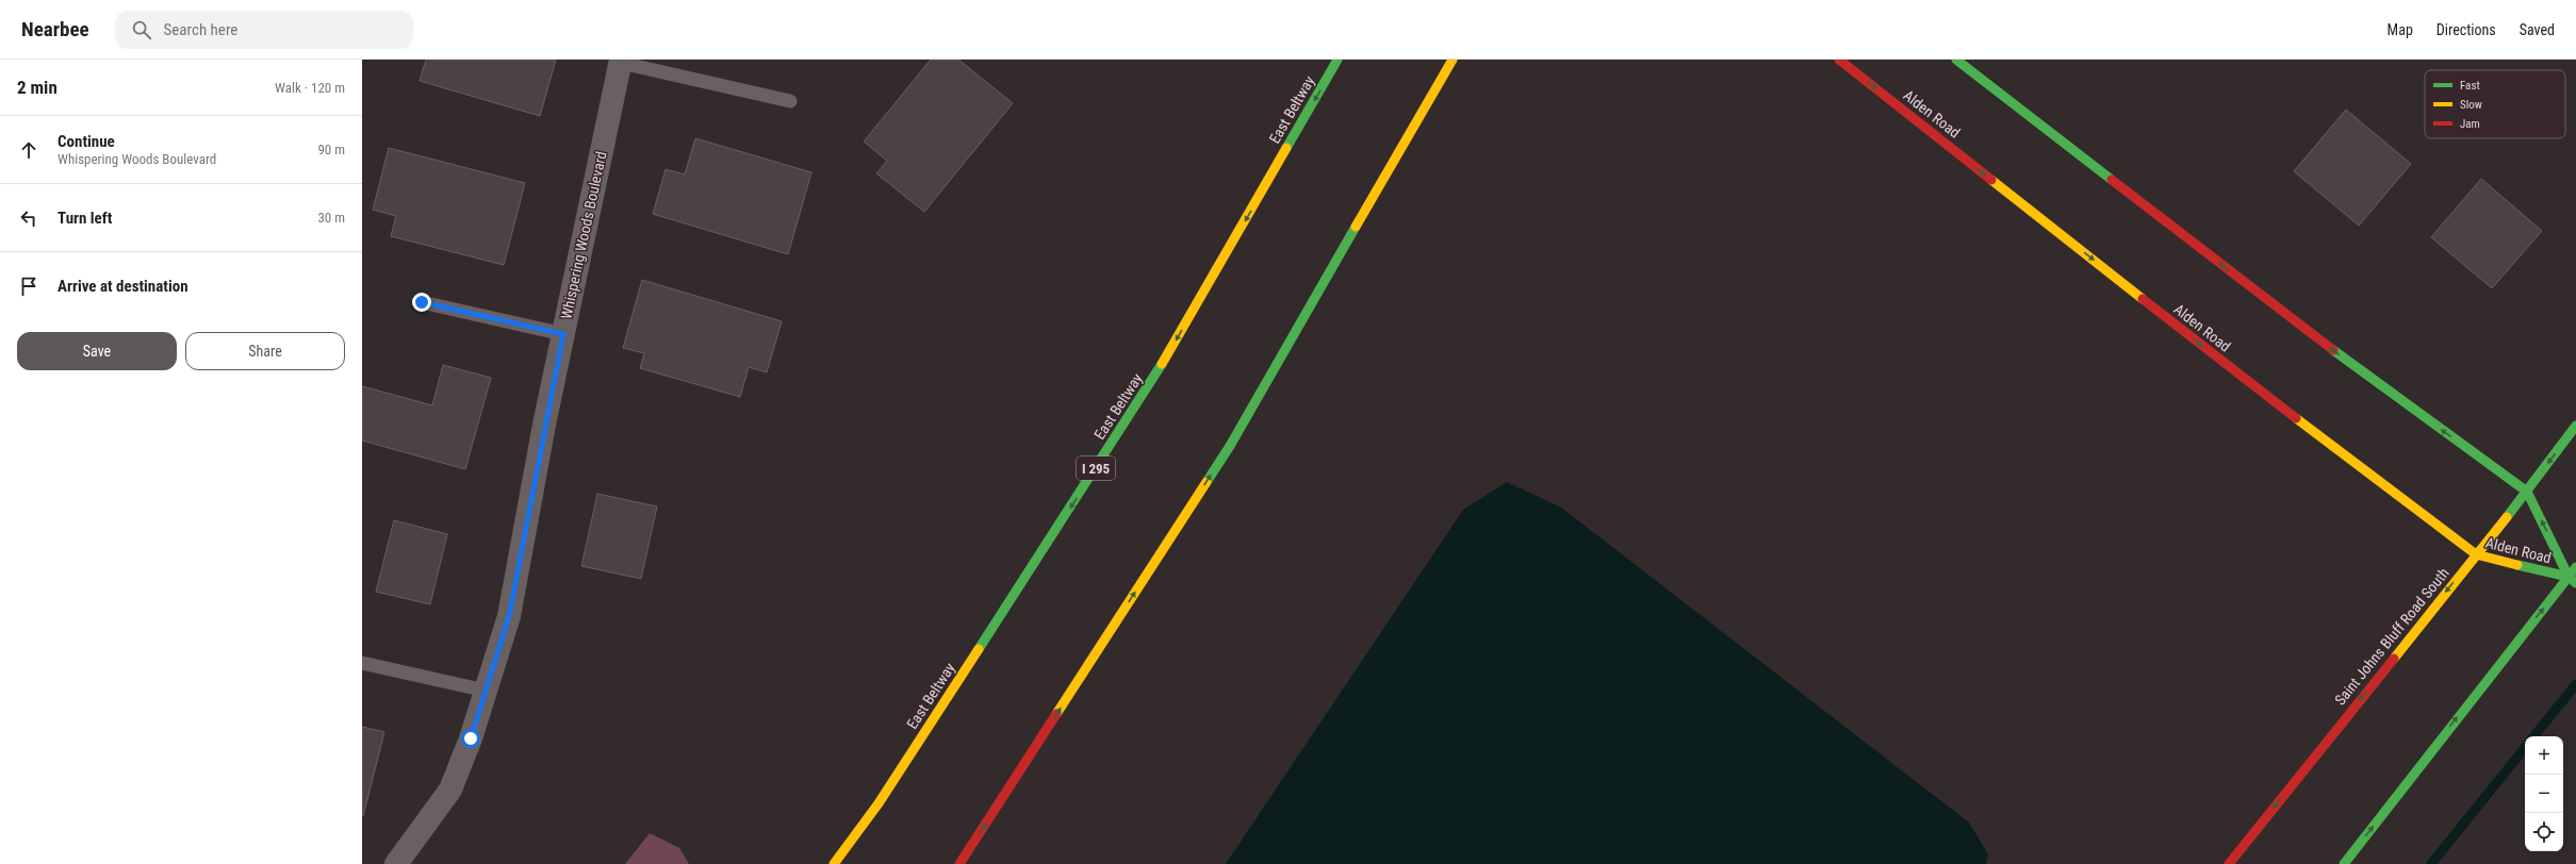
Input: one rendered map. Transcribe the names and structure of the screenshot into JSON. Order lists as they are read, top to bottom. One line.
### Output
{"streets":{"main road":["East Beltway","Alden Road","I 295","Saint Johns Bluff Road South"],"street":["Whispering Woods Boulevard"]},"crossings":[["Alden Road","Saint Johns Bluff Road South"]],"one_way":["East Beltway","Saint Johns Bluff Road South"],"legend":["Fast","Slow","Jam"],"page":{"header":"Nearbee","search":"Search here","nav":["Map","Directions","Saved"],"heading":["2 min","Walk · 120 m"],"list":[["Continue","Whispering Woods Boulevard","90 m"],["Turn left","30 m"],"Arrive at destination"],"buttons":["Save","Share"],"map_buttons":["+","−"]}}
